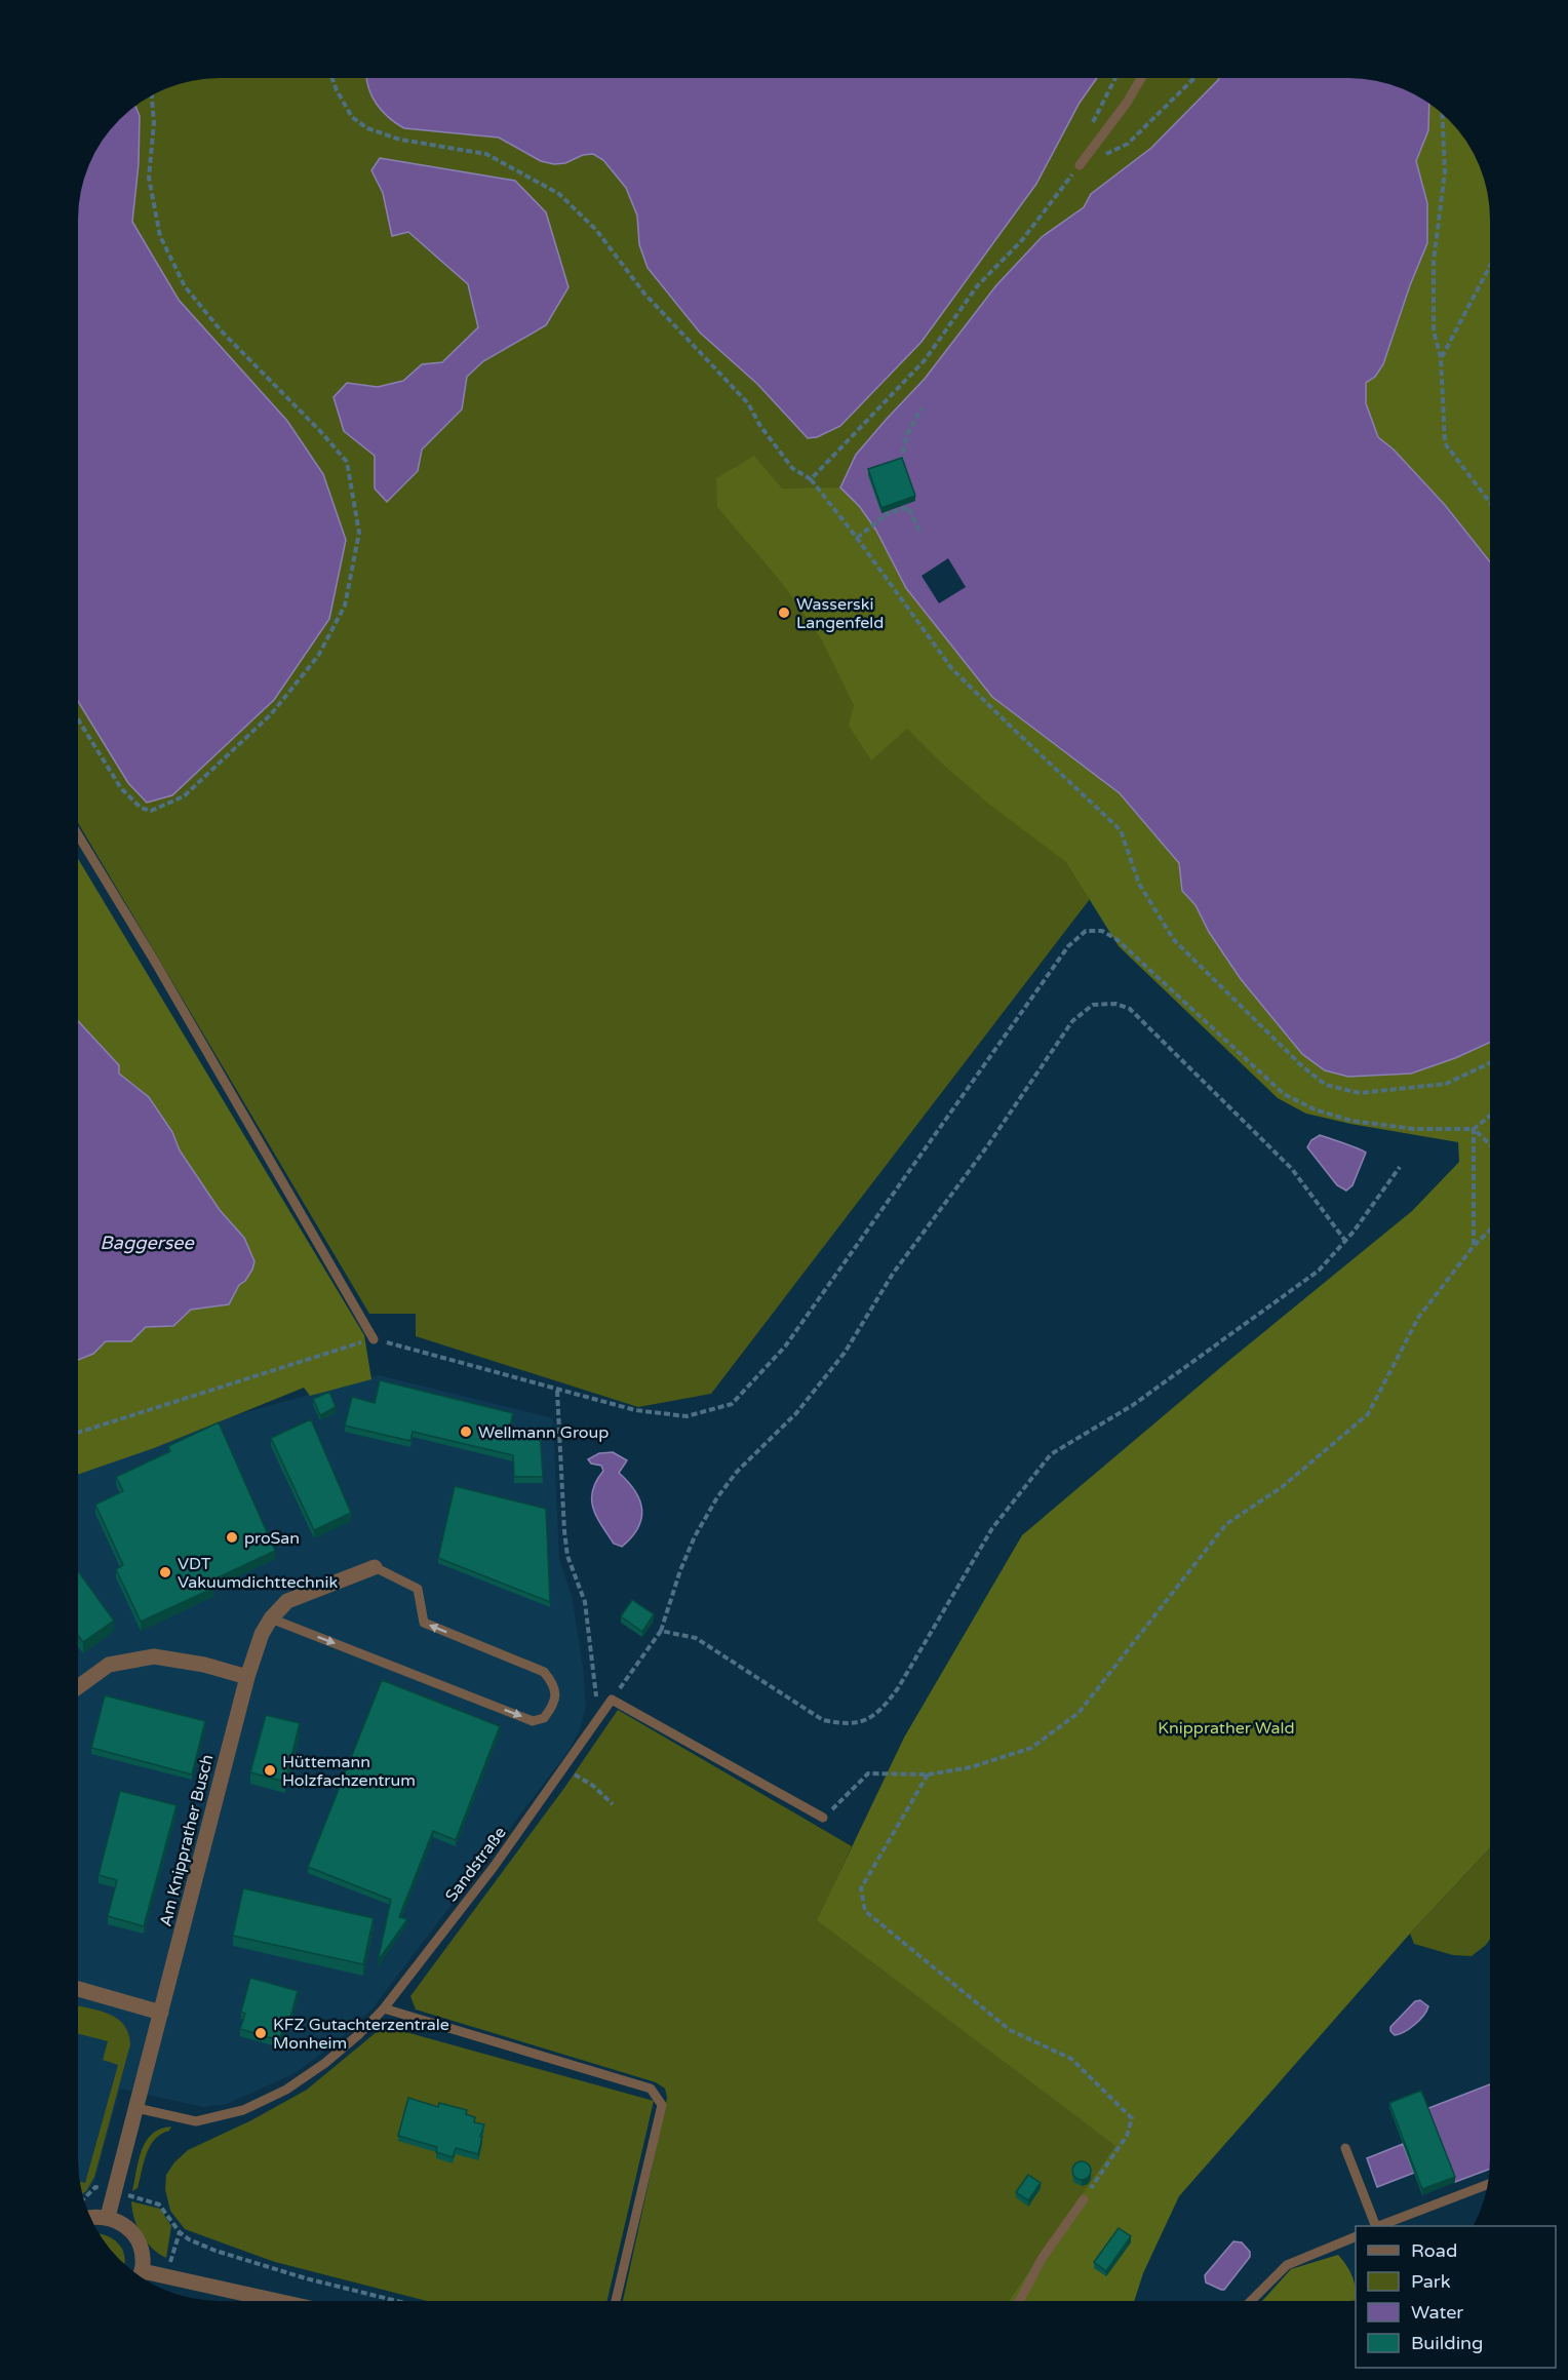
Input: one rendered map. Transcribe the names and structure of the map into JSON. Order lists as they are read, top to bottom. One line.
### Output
{"streets":{"street":["Am Knipprather Busch"],"lane":["Sandstraße"]},"crossings":[["Am Knipprather Busch","Sandstraße"]],"water":["Baggersee"],"parks":["Knipprather Wald"],"places":["Wasserski Langenfeld","Wellmann Group","proSan","VDT Vakuumdichttechnik","Hüttemann Holzfachzentrum","KFZ Gutachterzentrale Monheim"],"legend":["Road","Park","Water","Building"]}
